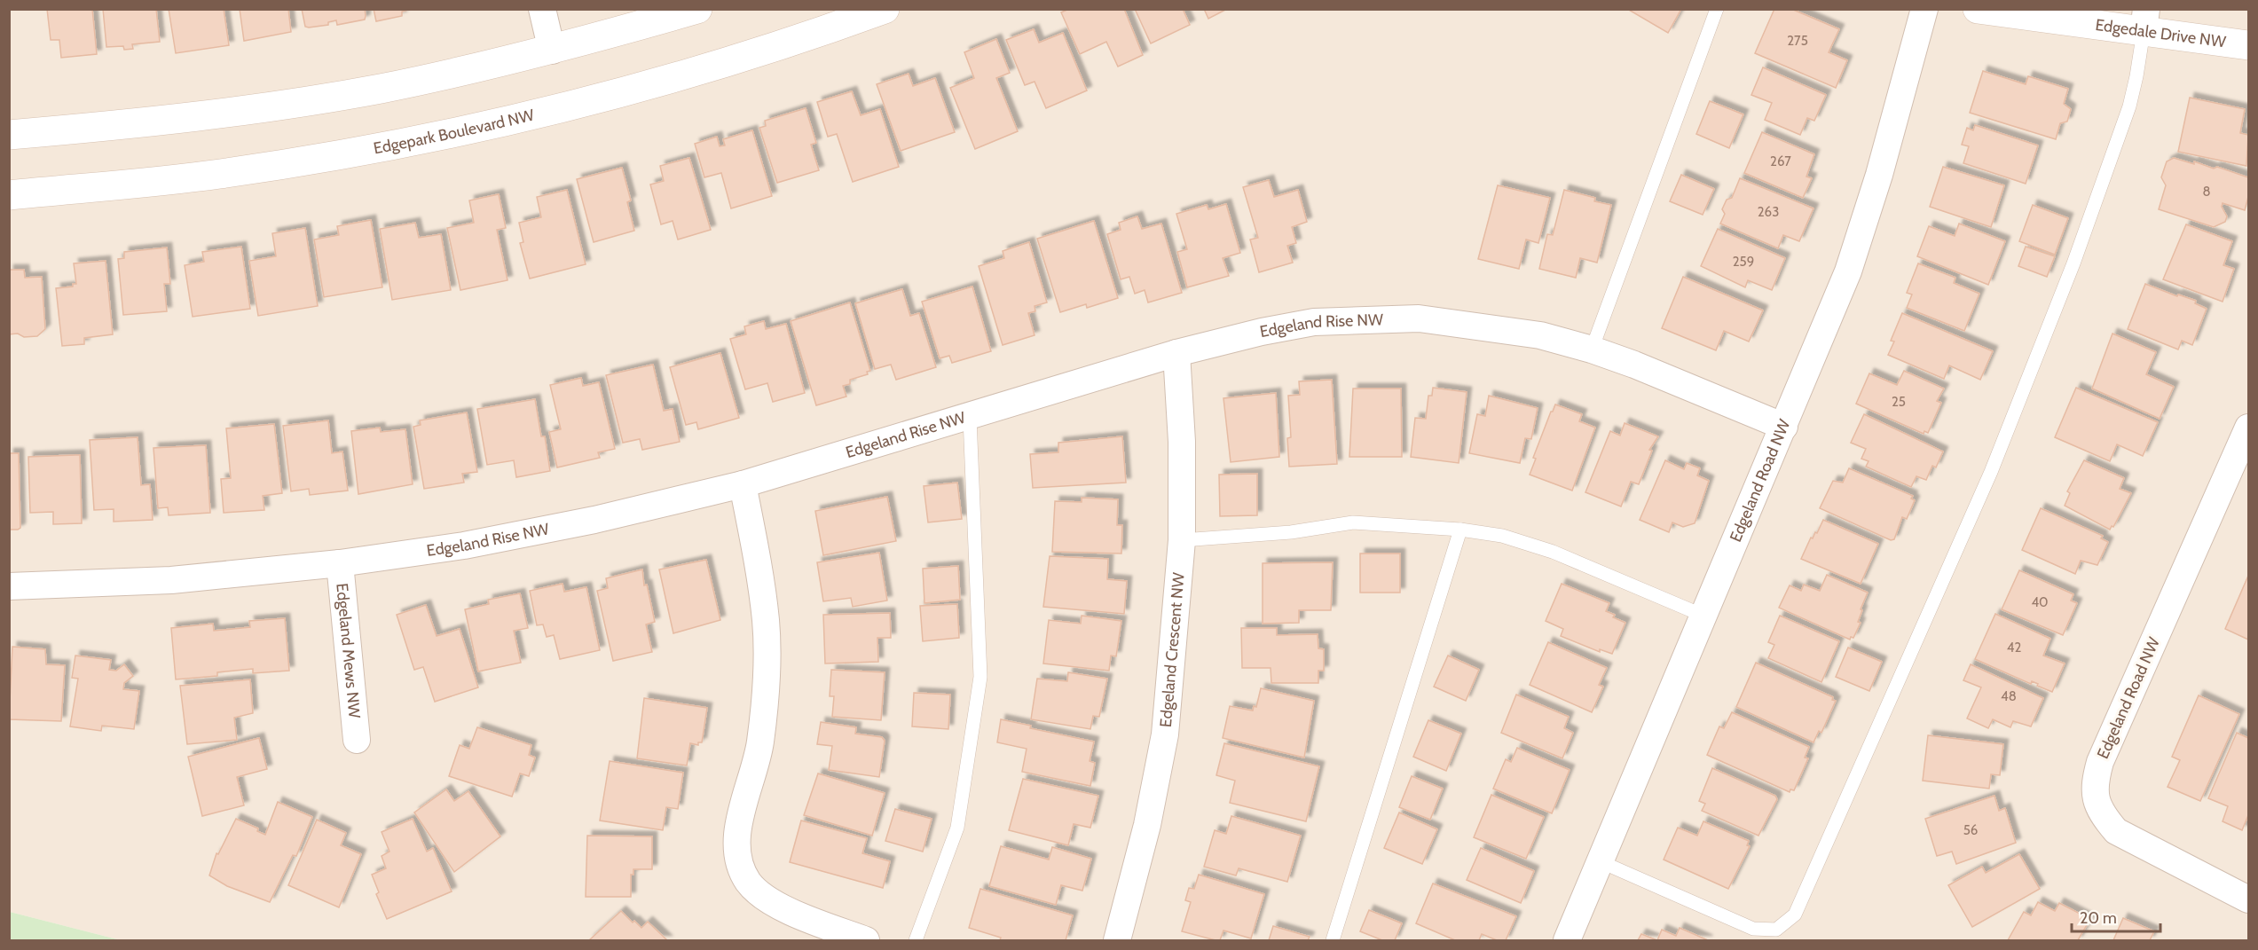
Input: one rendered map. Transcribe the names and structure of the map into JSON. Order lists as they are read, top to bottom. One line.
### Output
{"streets":{"street":["Edgedale Drive NW","Edgepark Boulevard NW","Edgeland Rise NW","Edgeland Road NW","Edgeland Crescent NW","Edgeland Mews NW"]},"crossings":[["Edgeland Rise NW","Edgeland Road NW"],["Edgeland Rise NW","Edgeland Crescent NW"],["Edgeland Rise NW","Edgeland Mews NW"]],"house_numbers":["275","267","8","263","259","25","40","42","48","56"],"scale_bar":"20 m"}
